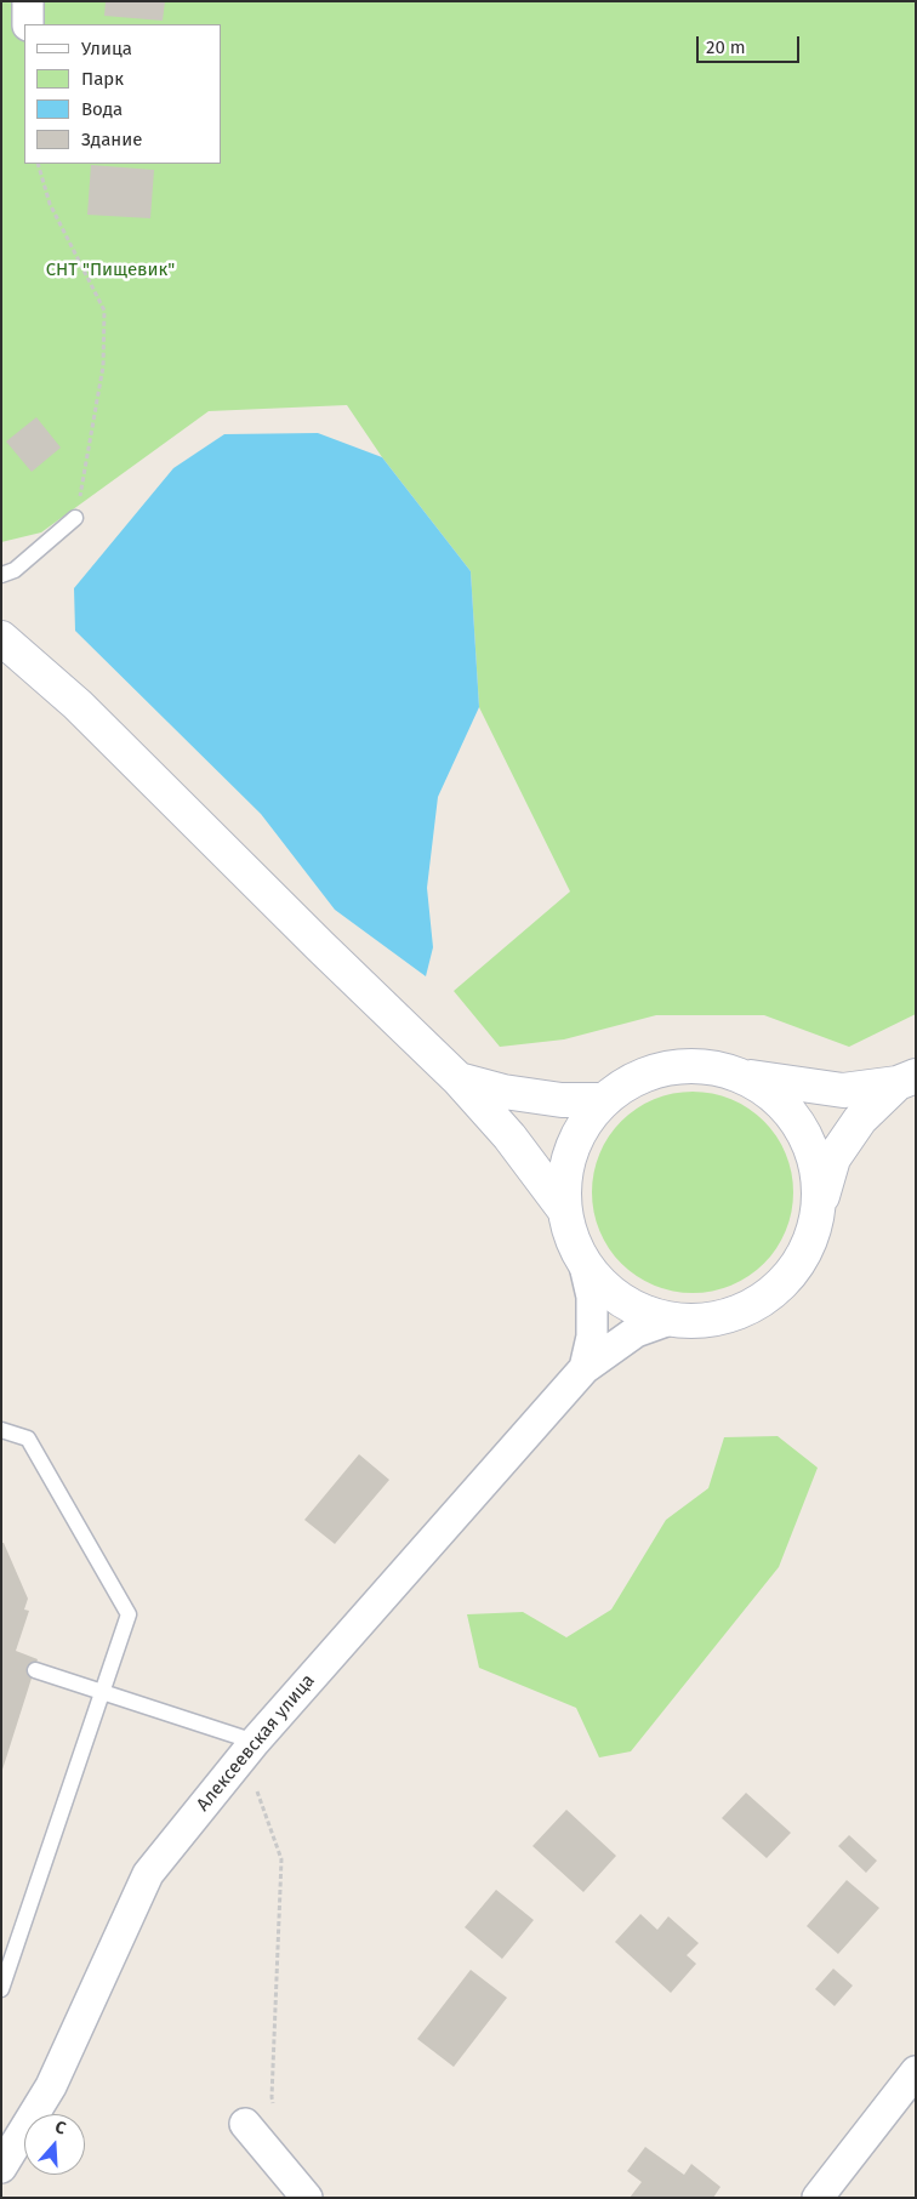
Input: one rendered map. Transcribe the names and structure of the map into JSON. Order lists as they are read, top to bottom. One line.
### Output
{"streets":{"street":["Алексеевская улица"]},"parks":["СНТ \"Пищевик\""],"legend":["Улица","Парк","Вода","Здание"],"scale_bar":"20 m","north":"top"}
